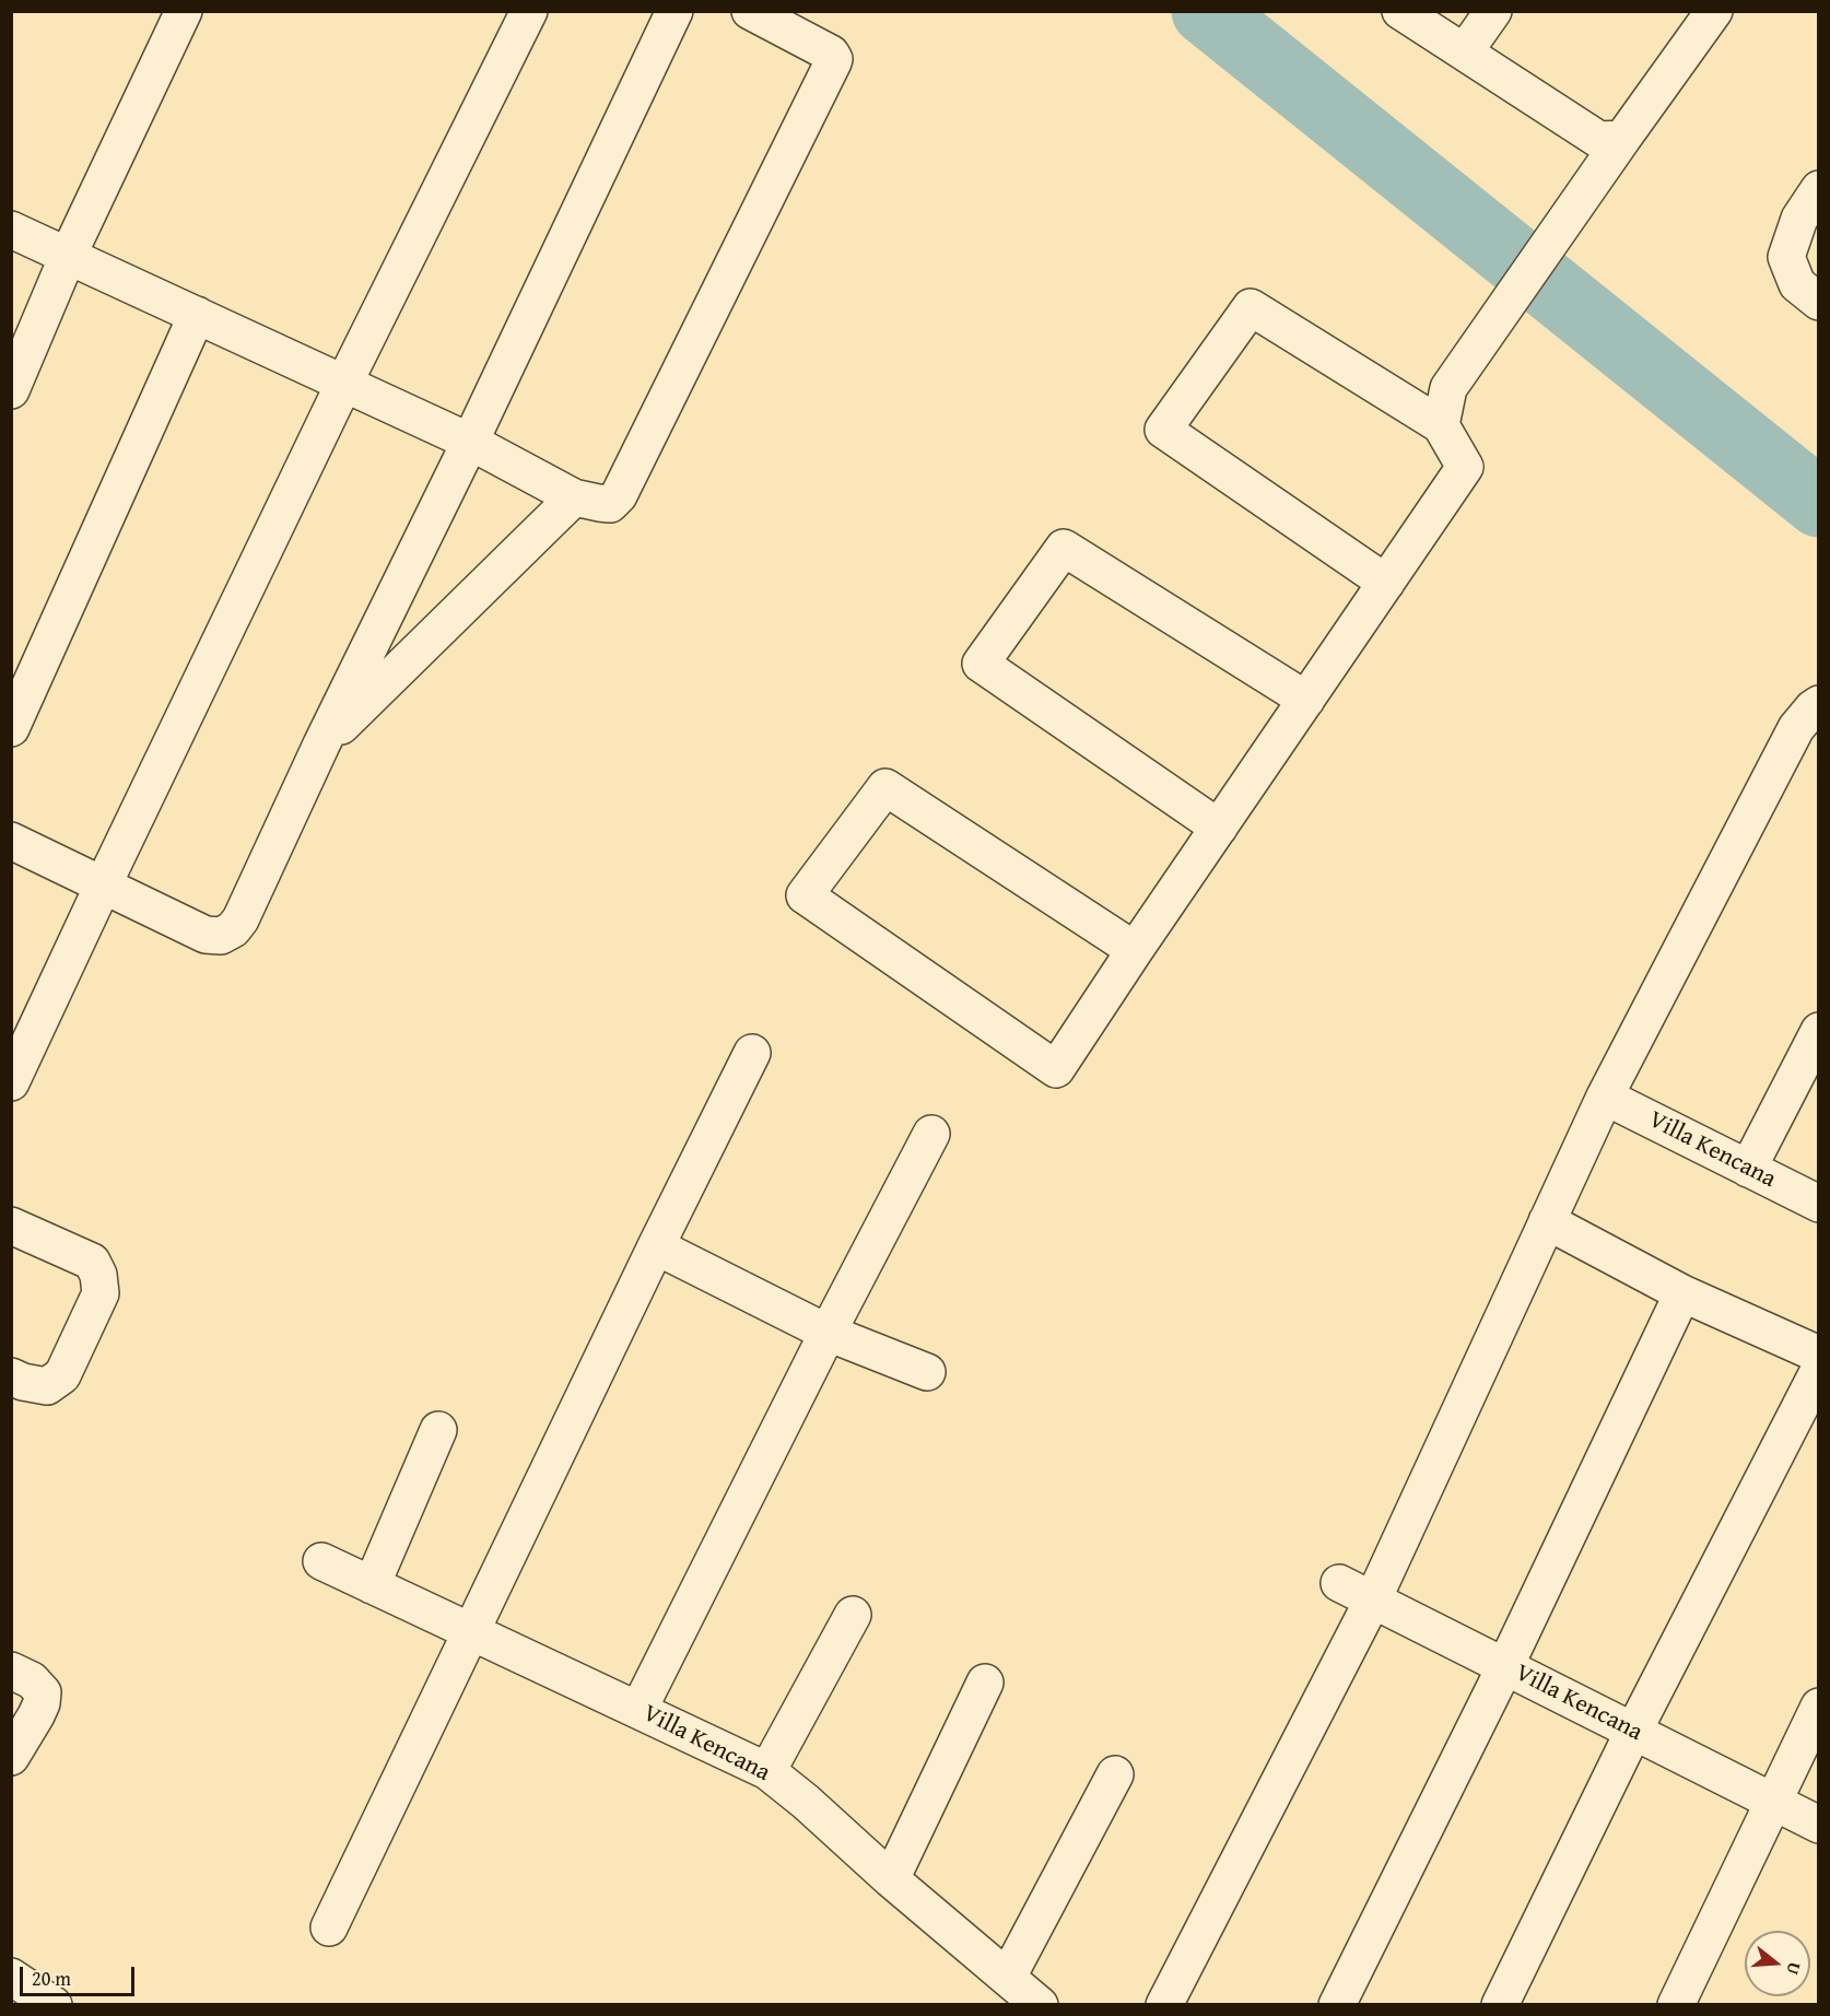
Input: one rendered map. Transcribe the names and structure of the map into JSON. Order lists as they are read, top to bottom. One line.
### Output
{"streets":{"street":["Villa Kencana"]},"scale_bar":"20 m","north":"right"}
